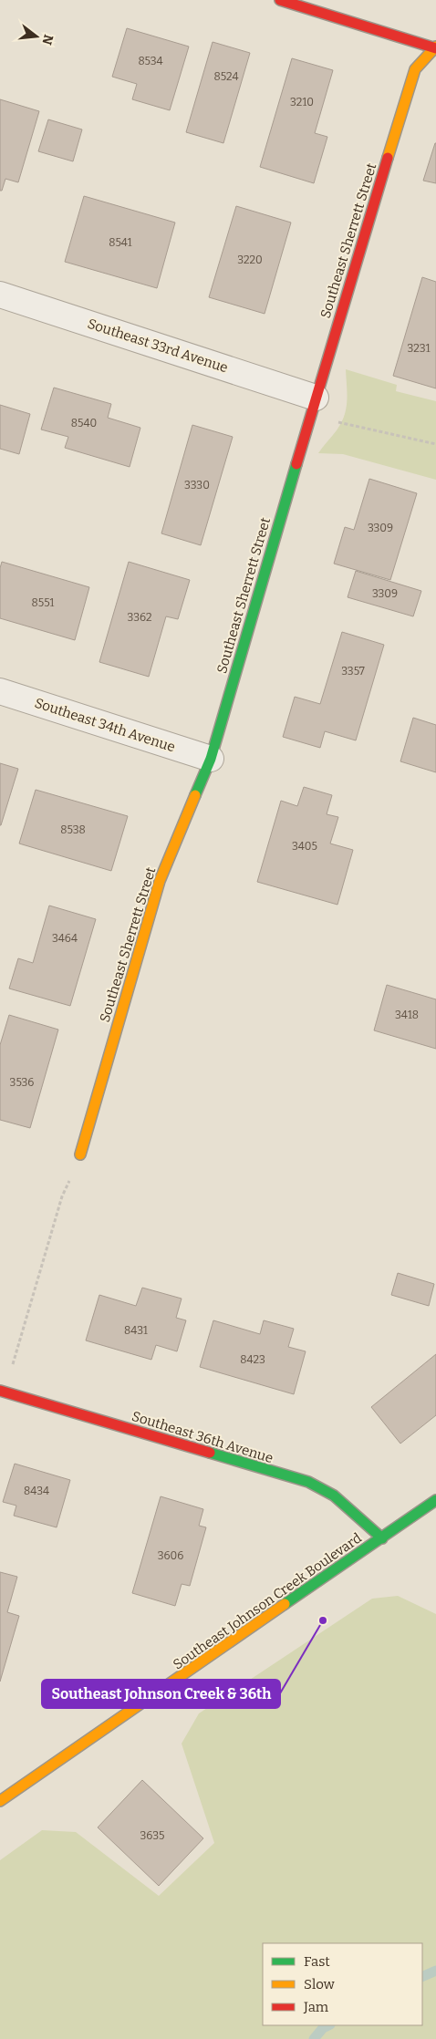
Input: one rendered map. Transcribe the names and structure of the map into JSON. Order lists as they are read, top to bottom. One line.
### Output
{"streets":{"street":["Southeast Sherrett Street","Southeast 33rd Avenue","Southeast 34th Avenue","Southeast 36th Avenue","Southeast Johnson Creek Boulevard"]},"crossings":[["Southeast Sherrett Street","Southeast 33rd Avenue"],["Southeast Sherrett Street","Southeast 34th Avenue"],["Southeast 36th Avenue","Southeast Johnson Creek Boulevard"]],"places":["Southeast Johnson Creek & 36th"],"house_numbers":["8534","8524","3210","8541","3220","3231","8540","3330","3309","3309","8551","3362","3357","8538","3405","3464","3418","3536","8431","8423","8434","3606","3635"],"legend":["Fast","Slow","Jam"],"north":"right"}
